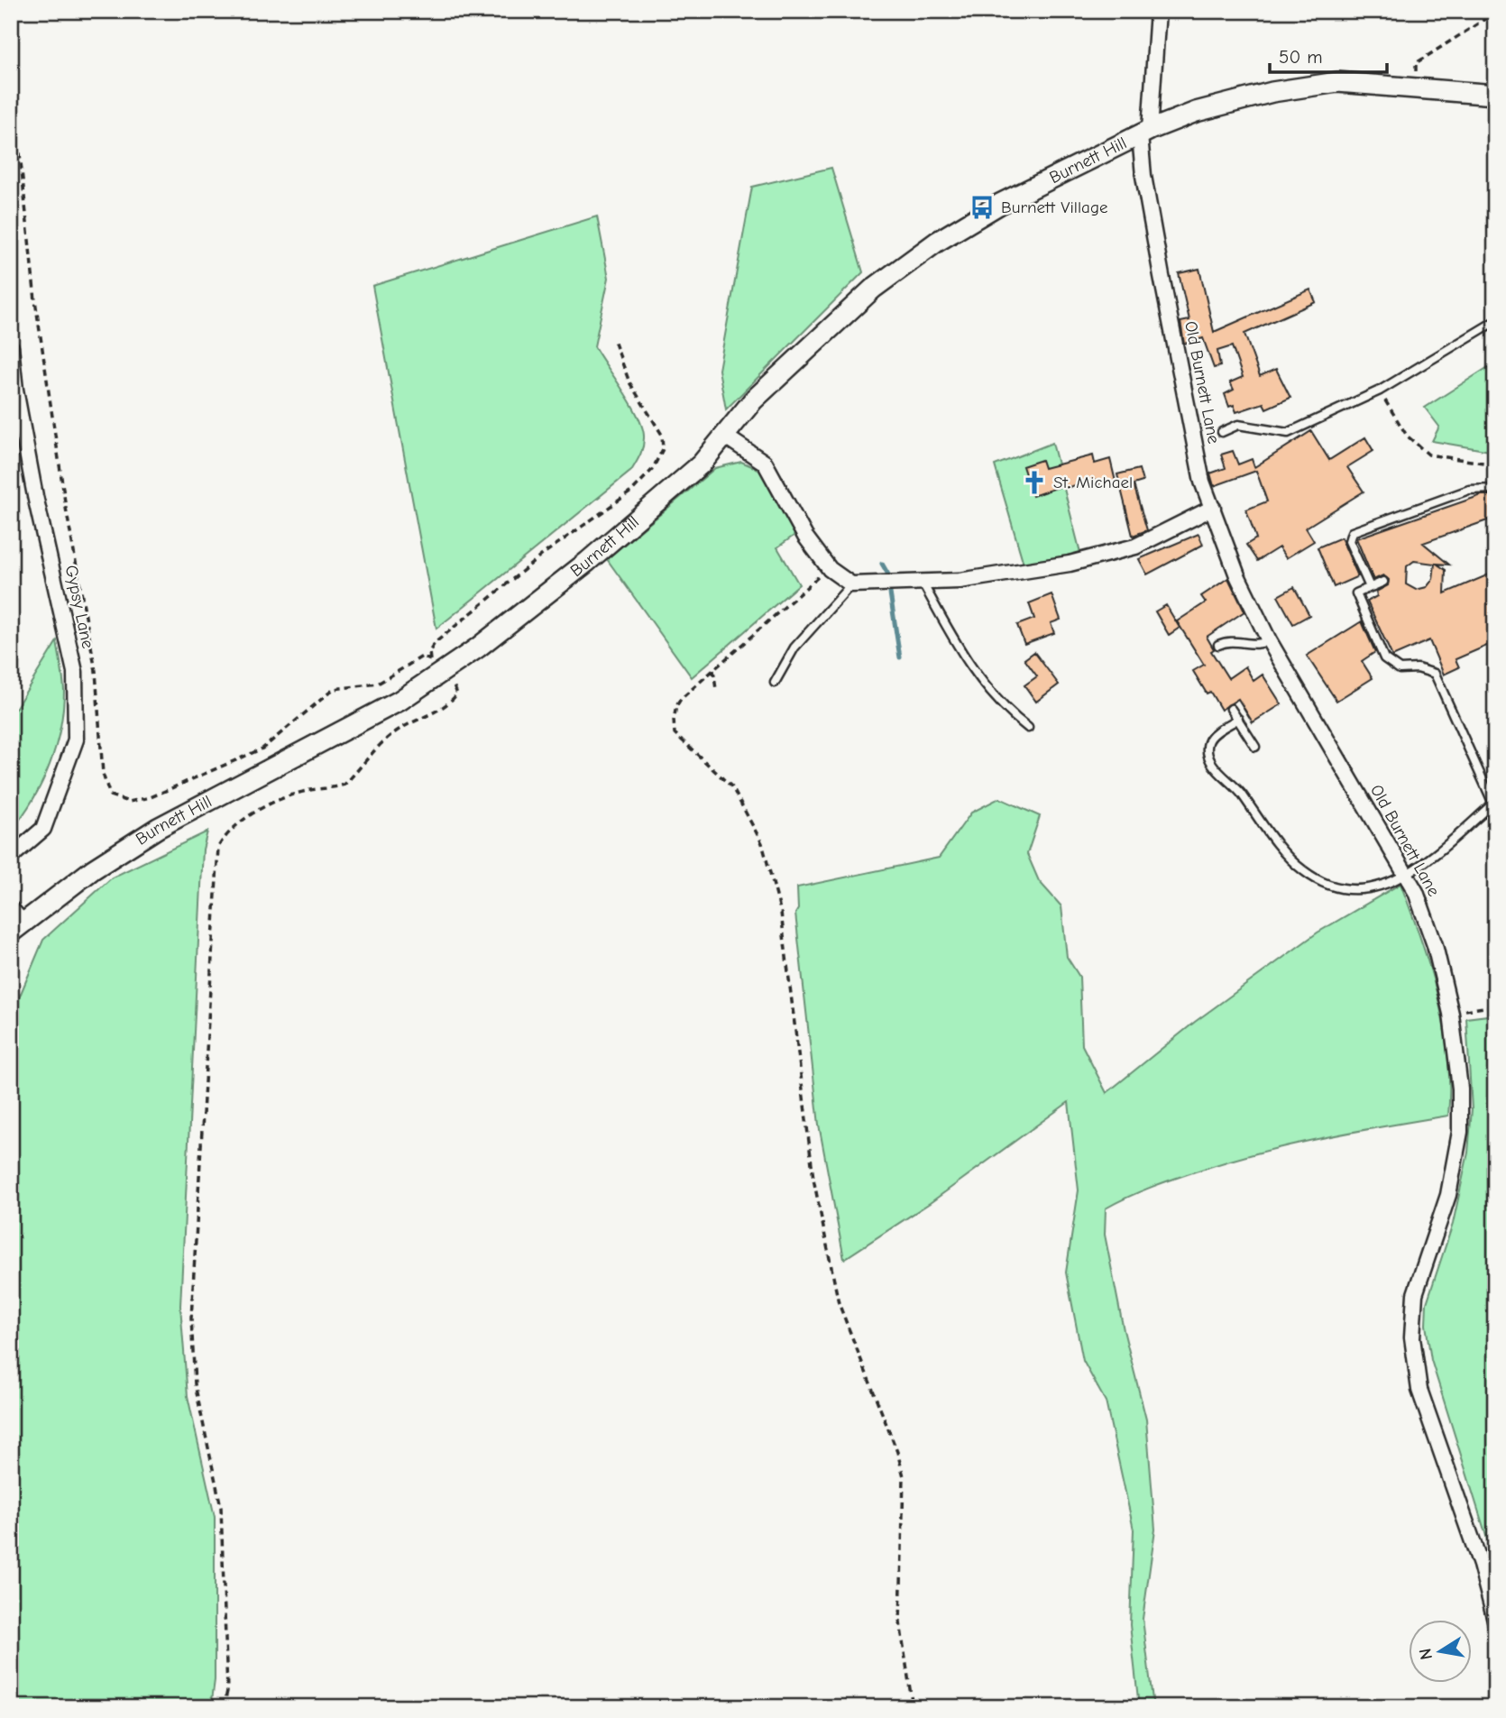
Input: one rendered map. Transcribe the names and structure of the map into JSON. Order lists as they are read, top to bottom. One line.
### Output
{"streets":{"main road":["Burnett Hill"],"street":["Old Burnett Lane","Gypsy Lane"]},"crossings":[["Burnett Hill","Old Burnett Lane"]],"places":{"bus stop":["Burnett Village"],"church":["St. Michael"]},"scale_bar":"50 m","north":"left"}
